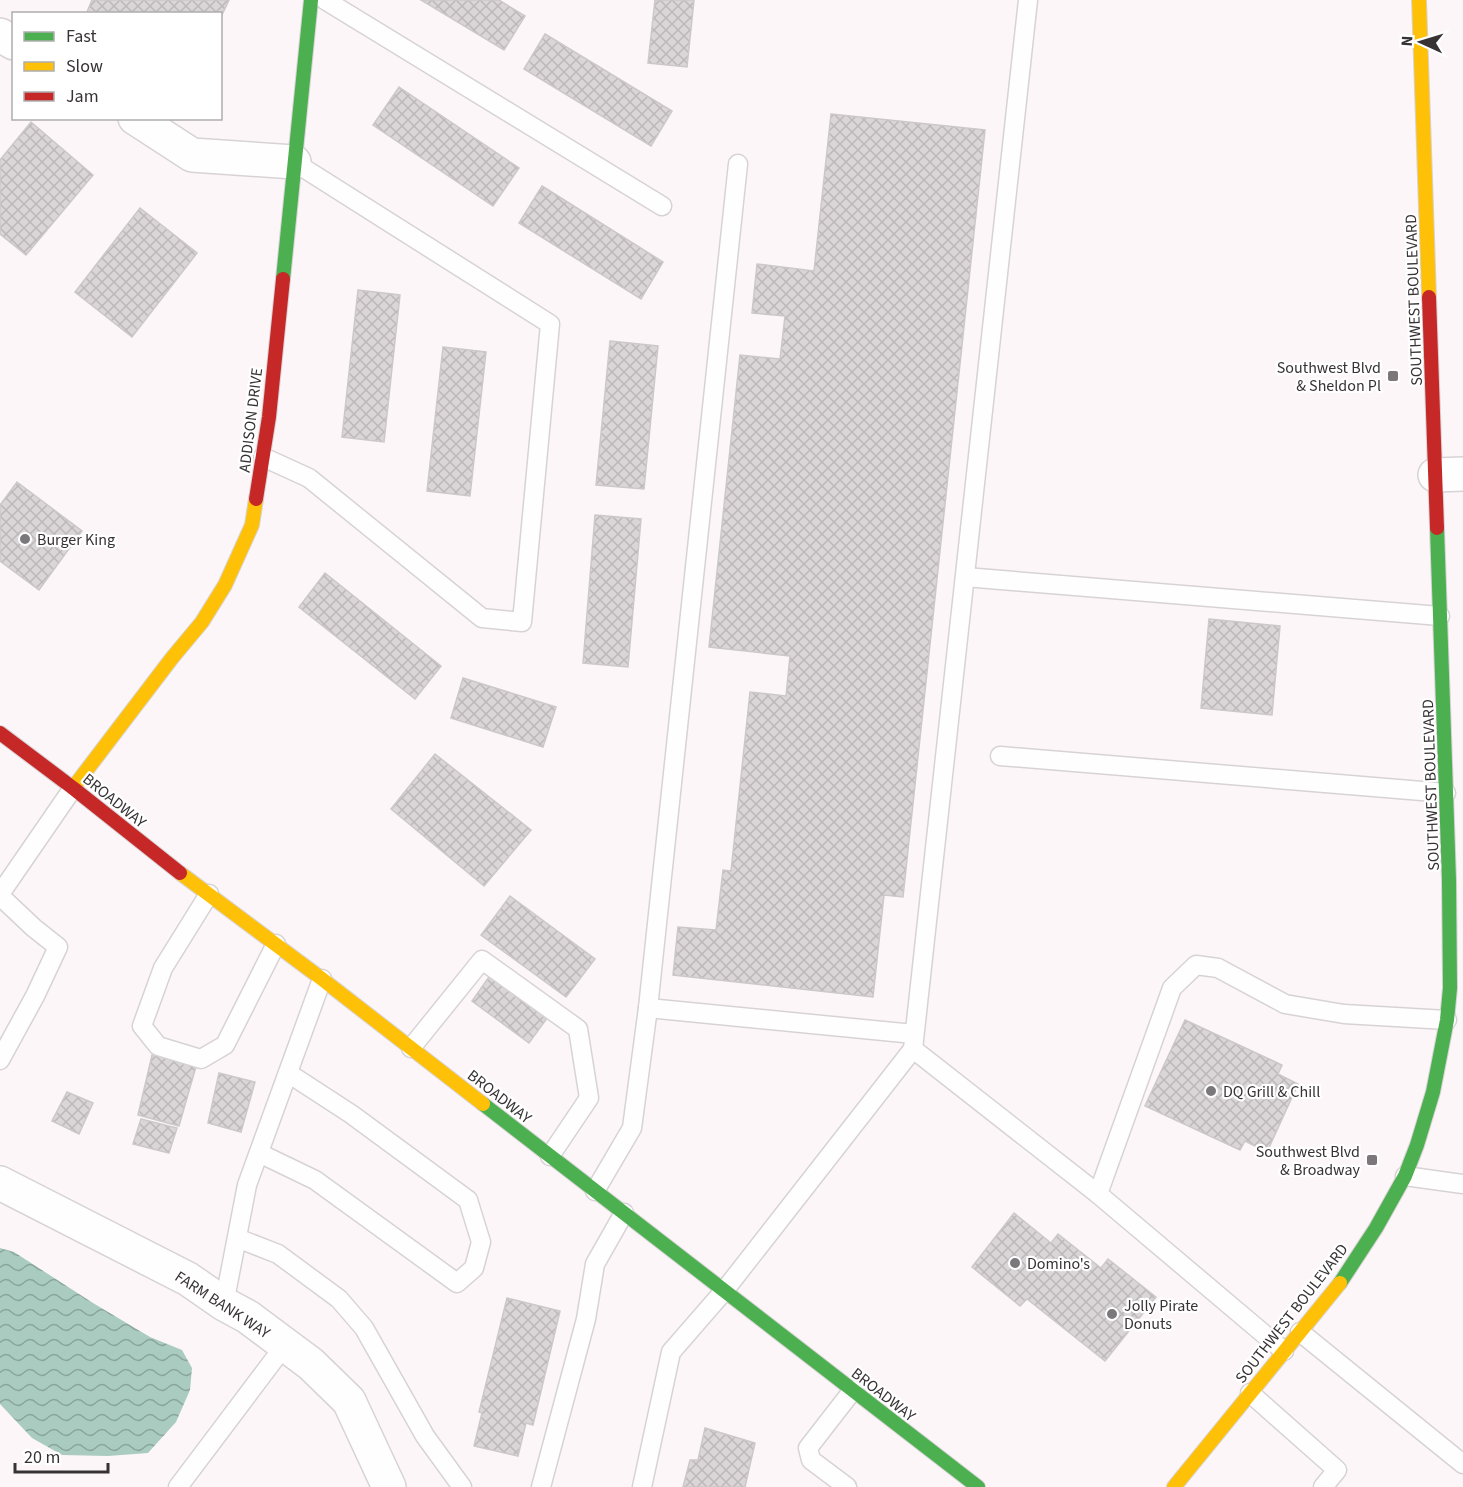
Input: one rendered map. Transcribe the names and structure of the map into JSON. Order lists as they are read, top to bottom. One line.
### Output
{"streets":{"street":["SOUTHWEST BOULEVARD","ADDISON DRIVE","BROADWAY","FARM BANK WAY"]},"crossings":[["ADDISON DRIVE","BROADWAY"]],"places":{"transit":["Southwest Blvd & Sheldon Pl","Southwest Blvd & Broadway"],"other":["Burger King","DQ Grill & Chill","Domino's","Jolly Pirate Donuts"]},"legend":["Fast","Slow","Jam"],"scale_bar":"20 m","north":"left"}
